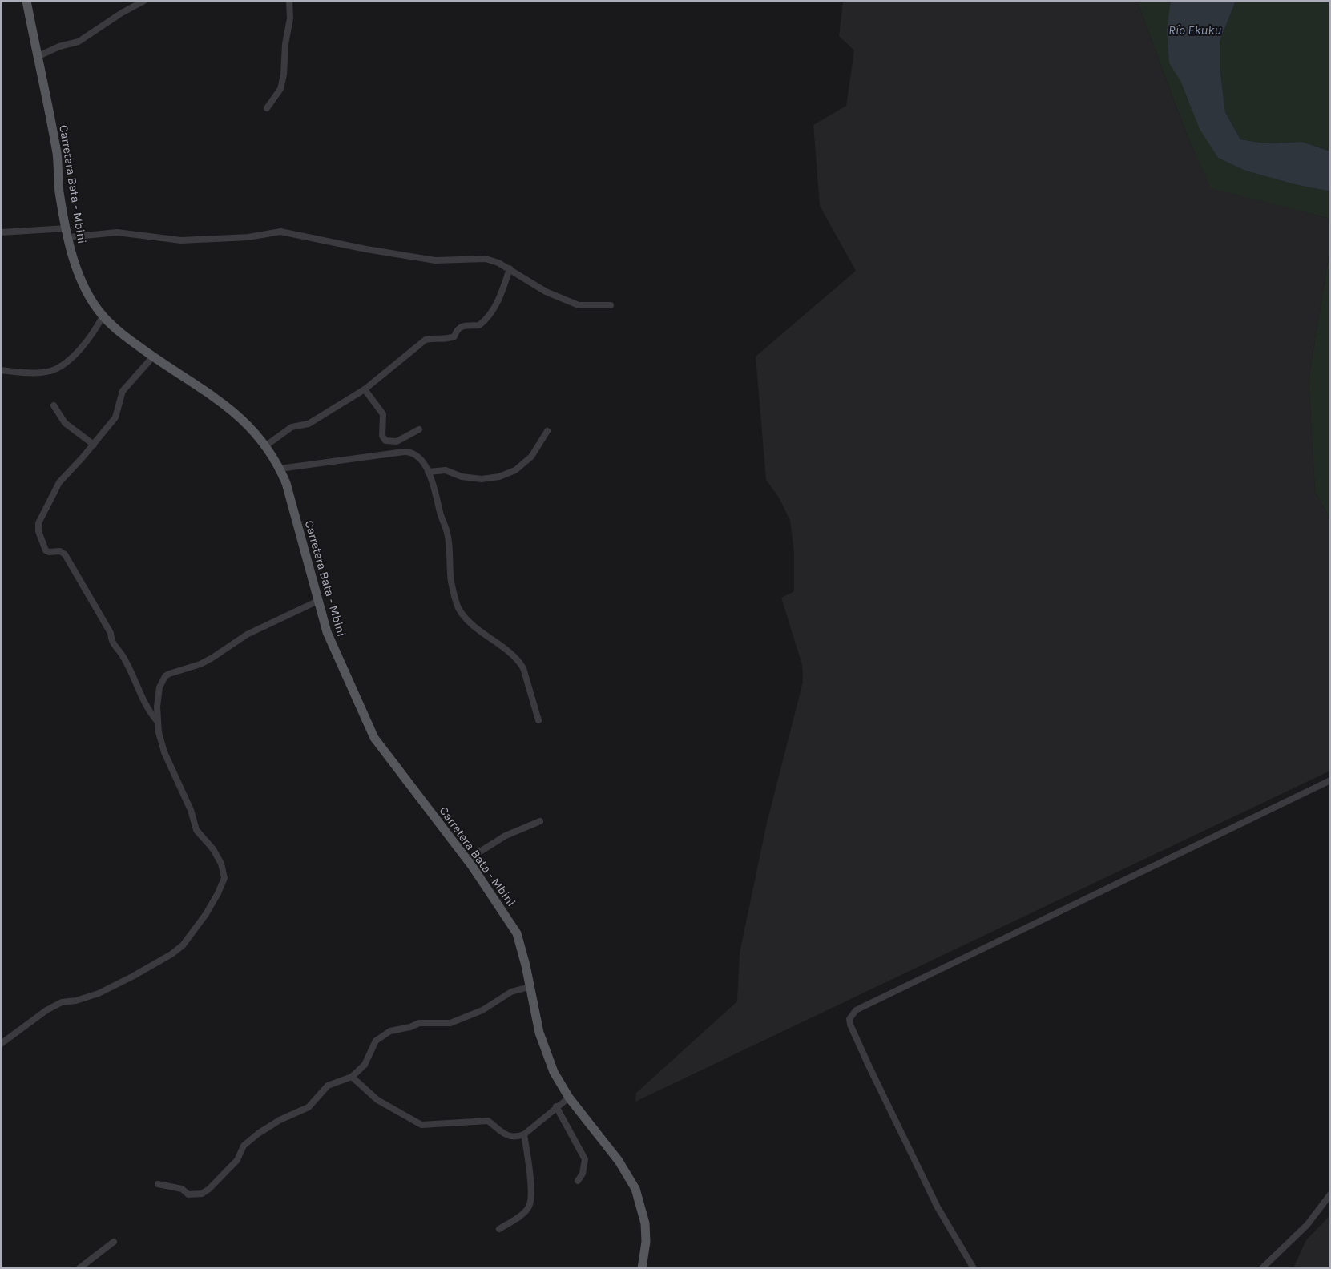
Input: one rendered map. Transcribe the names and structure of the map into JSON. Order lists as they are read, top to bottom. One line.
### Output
{"streets":{"main road":["Carretera Bata - Mbini"]},"water":["Río Ekuku"]}
